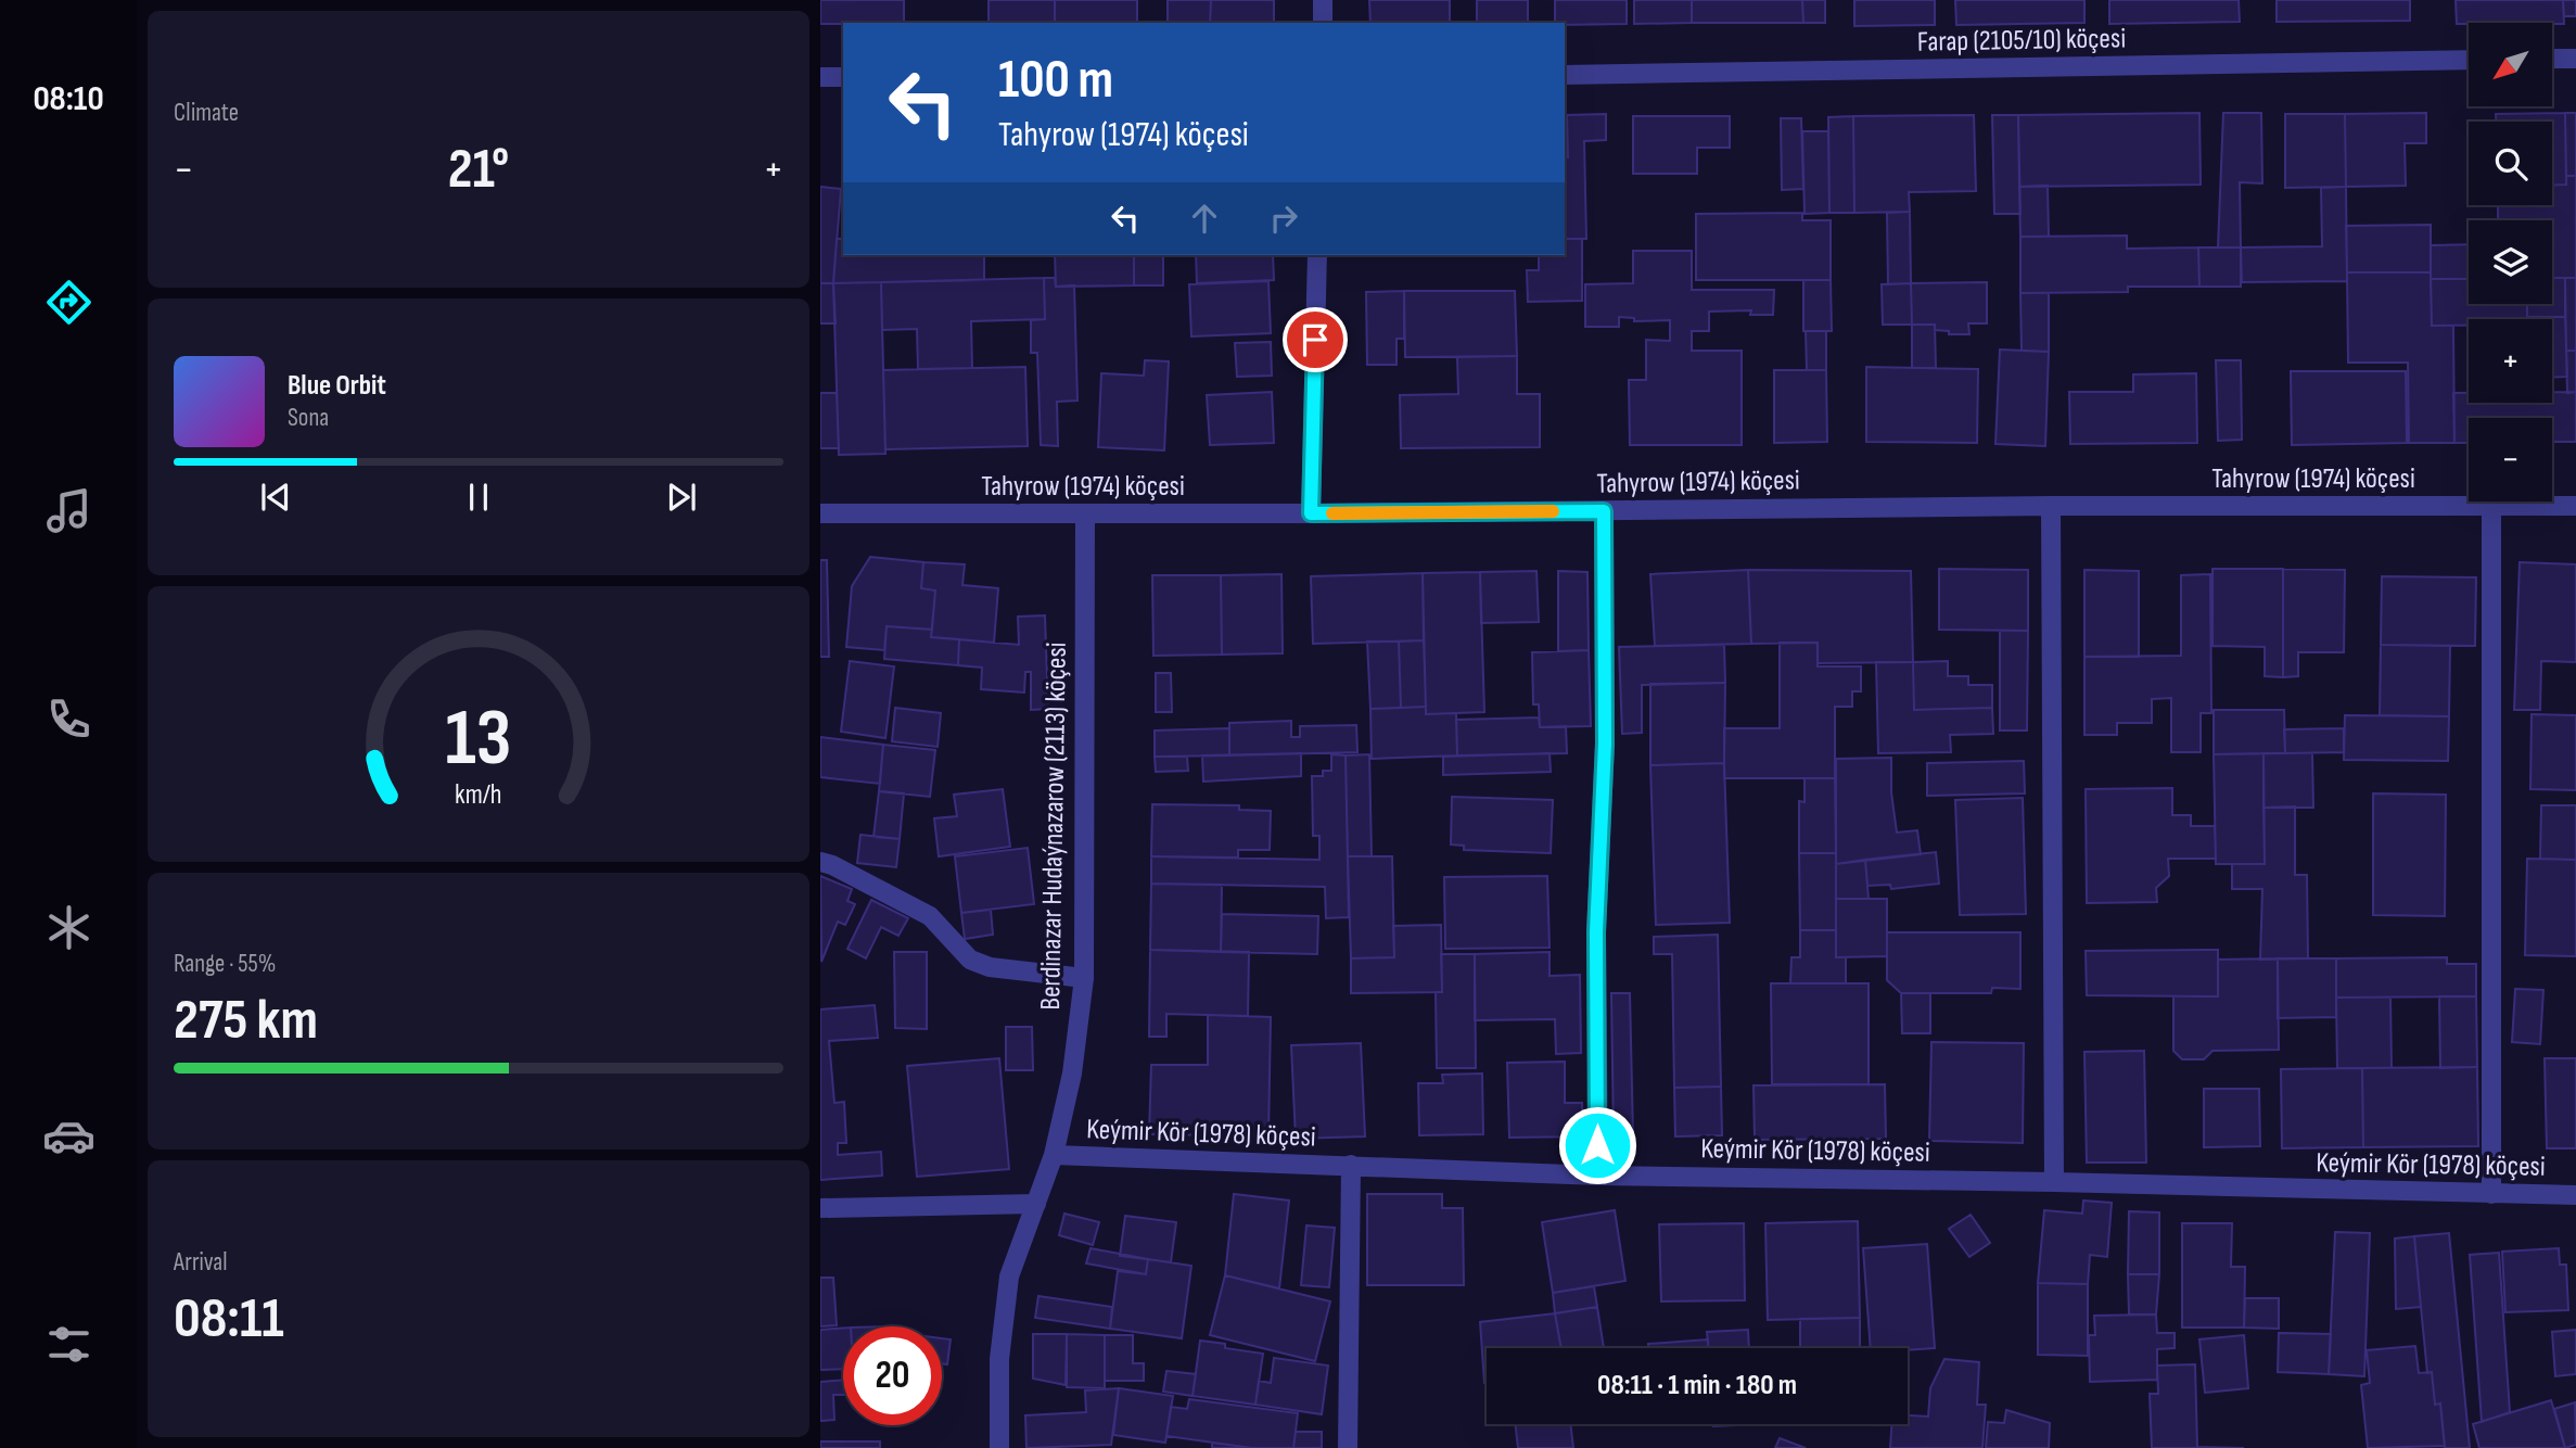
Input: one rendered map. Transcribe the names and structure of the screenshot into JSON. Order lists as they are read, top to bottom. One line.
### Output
{"streets":{"street":["Farap (2105/10) köçesi","Tahyrow (1974) köçesi","Berdinazar Hudaýnazarow (2113) köçesi","Keýmir Kör (1978) köçesi"]},"crossings":[["Tahyrow (1974) köçesi","Berdinazar Hudaýnazarow (2113) köçesi"],["Berdinazar Hudaýnazarow (2113) köçesi","Keýmir Kör (1978) köçesi"]],"north":"bottom left","page":{"tabs":"08:10","tile":["Climate",["Range · 55%","275 km"],["Arrival","08:11"]],"map_buttons":["+","−"],"turn":["100 m","Tahyrow (1974) köçesi"],"heat":["−","21°","+"],"song":["Blue Orbit","Sona"],"limit":"20","trip":"08:11 · 1 min · 180 m","gauge":["13","km/h"]}}
